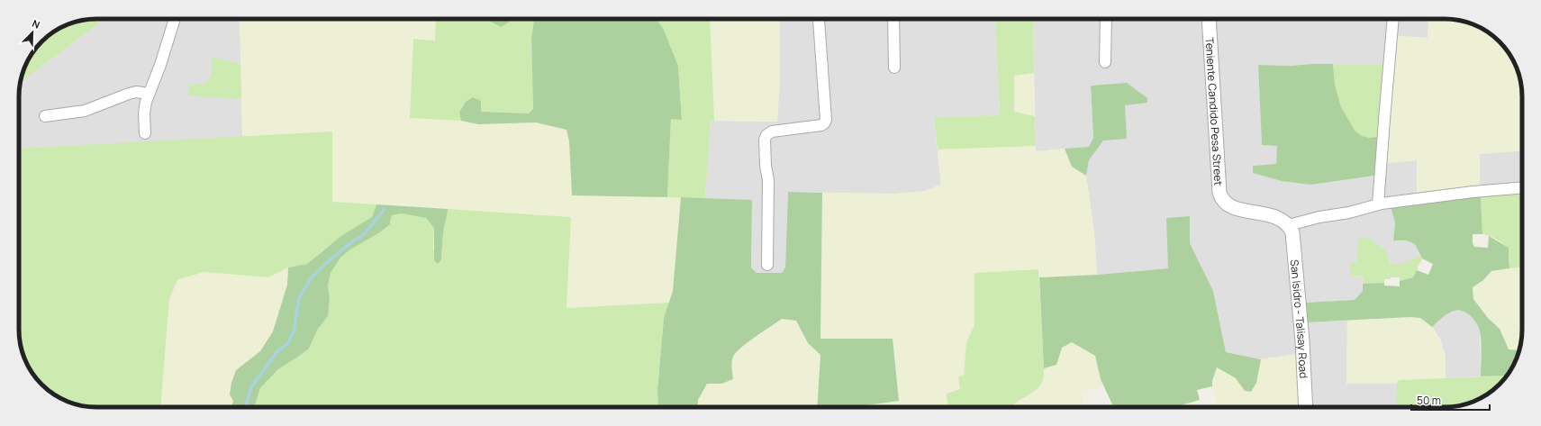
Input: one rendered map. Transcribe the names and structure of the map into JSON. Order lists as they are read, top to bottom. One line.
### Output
{"streets":{"street":["Teniente Candido Pesa Street","San Isidro - Talisay Road"]},"crossings":[["Teniente Candido Pesa Street","San Isidro - Talisay Road"]],"scale_bar":"50 m","north":"top right"}
